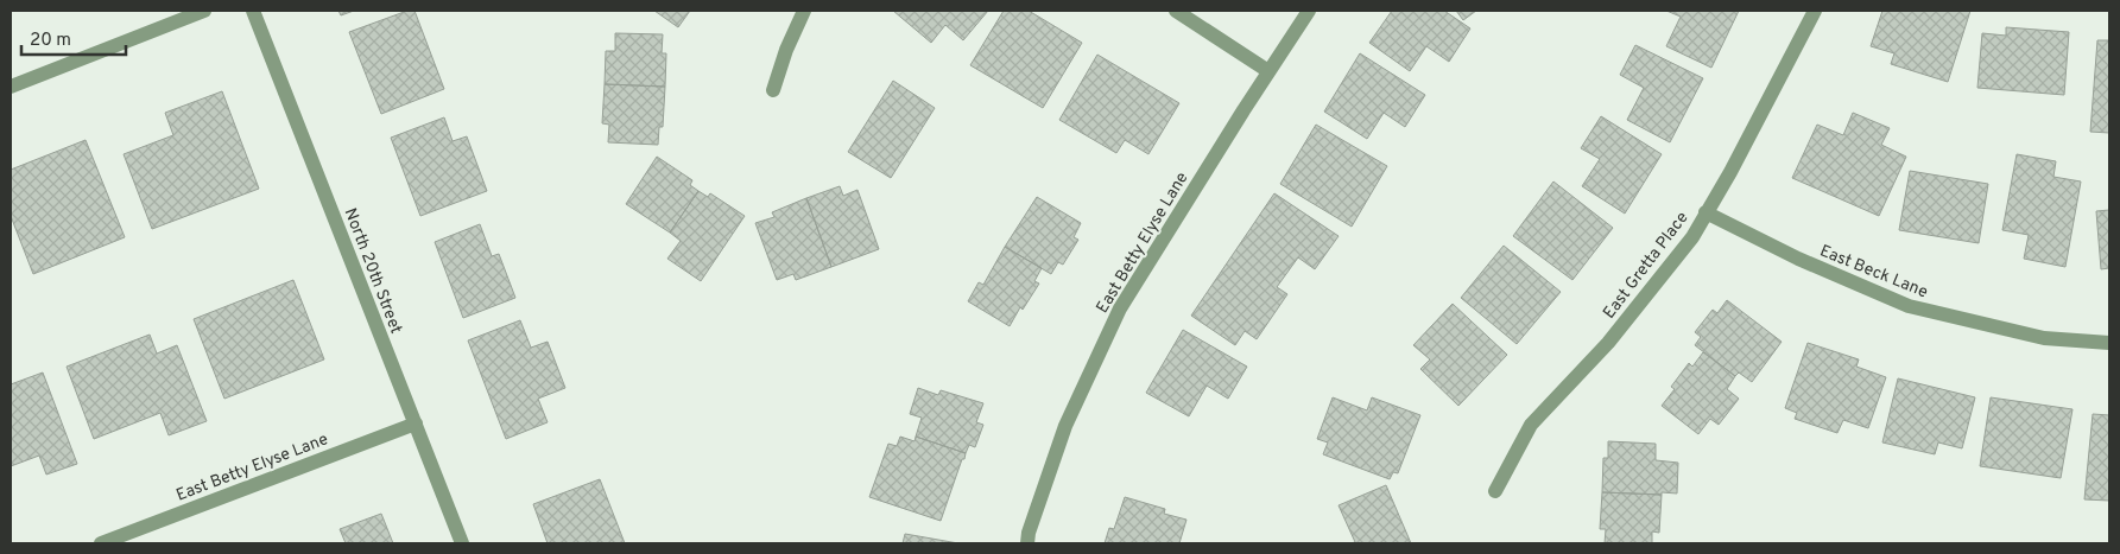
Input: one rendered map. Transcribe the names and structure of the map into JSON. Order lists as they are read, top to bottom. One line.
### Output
{"streets":{"street":["East Betty Elyse Lane","East Gretta Place","North 20th Street","East Beck Lane"]},"crossings":[["East Betty Elyse Lane","North 20th Street"],["East Gretta Place","East Beck Lane"]],"scale_bar":"20 m"}
